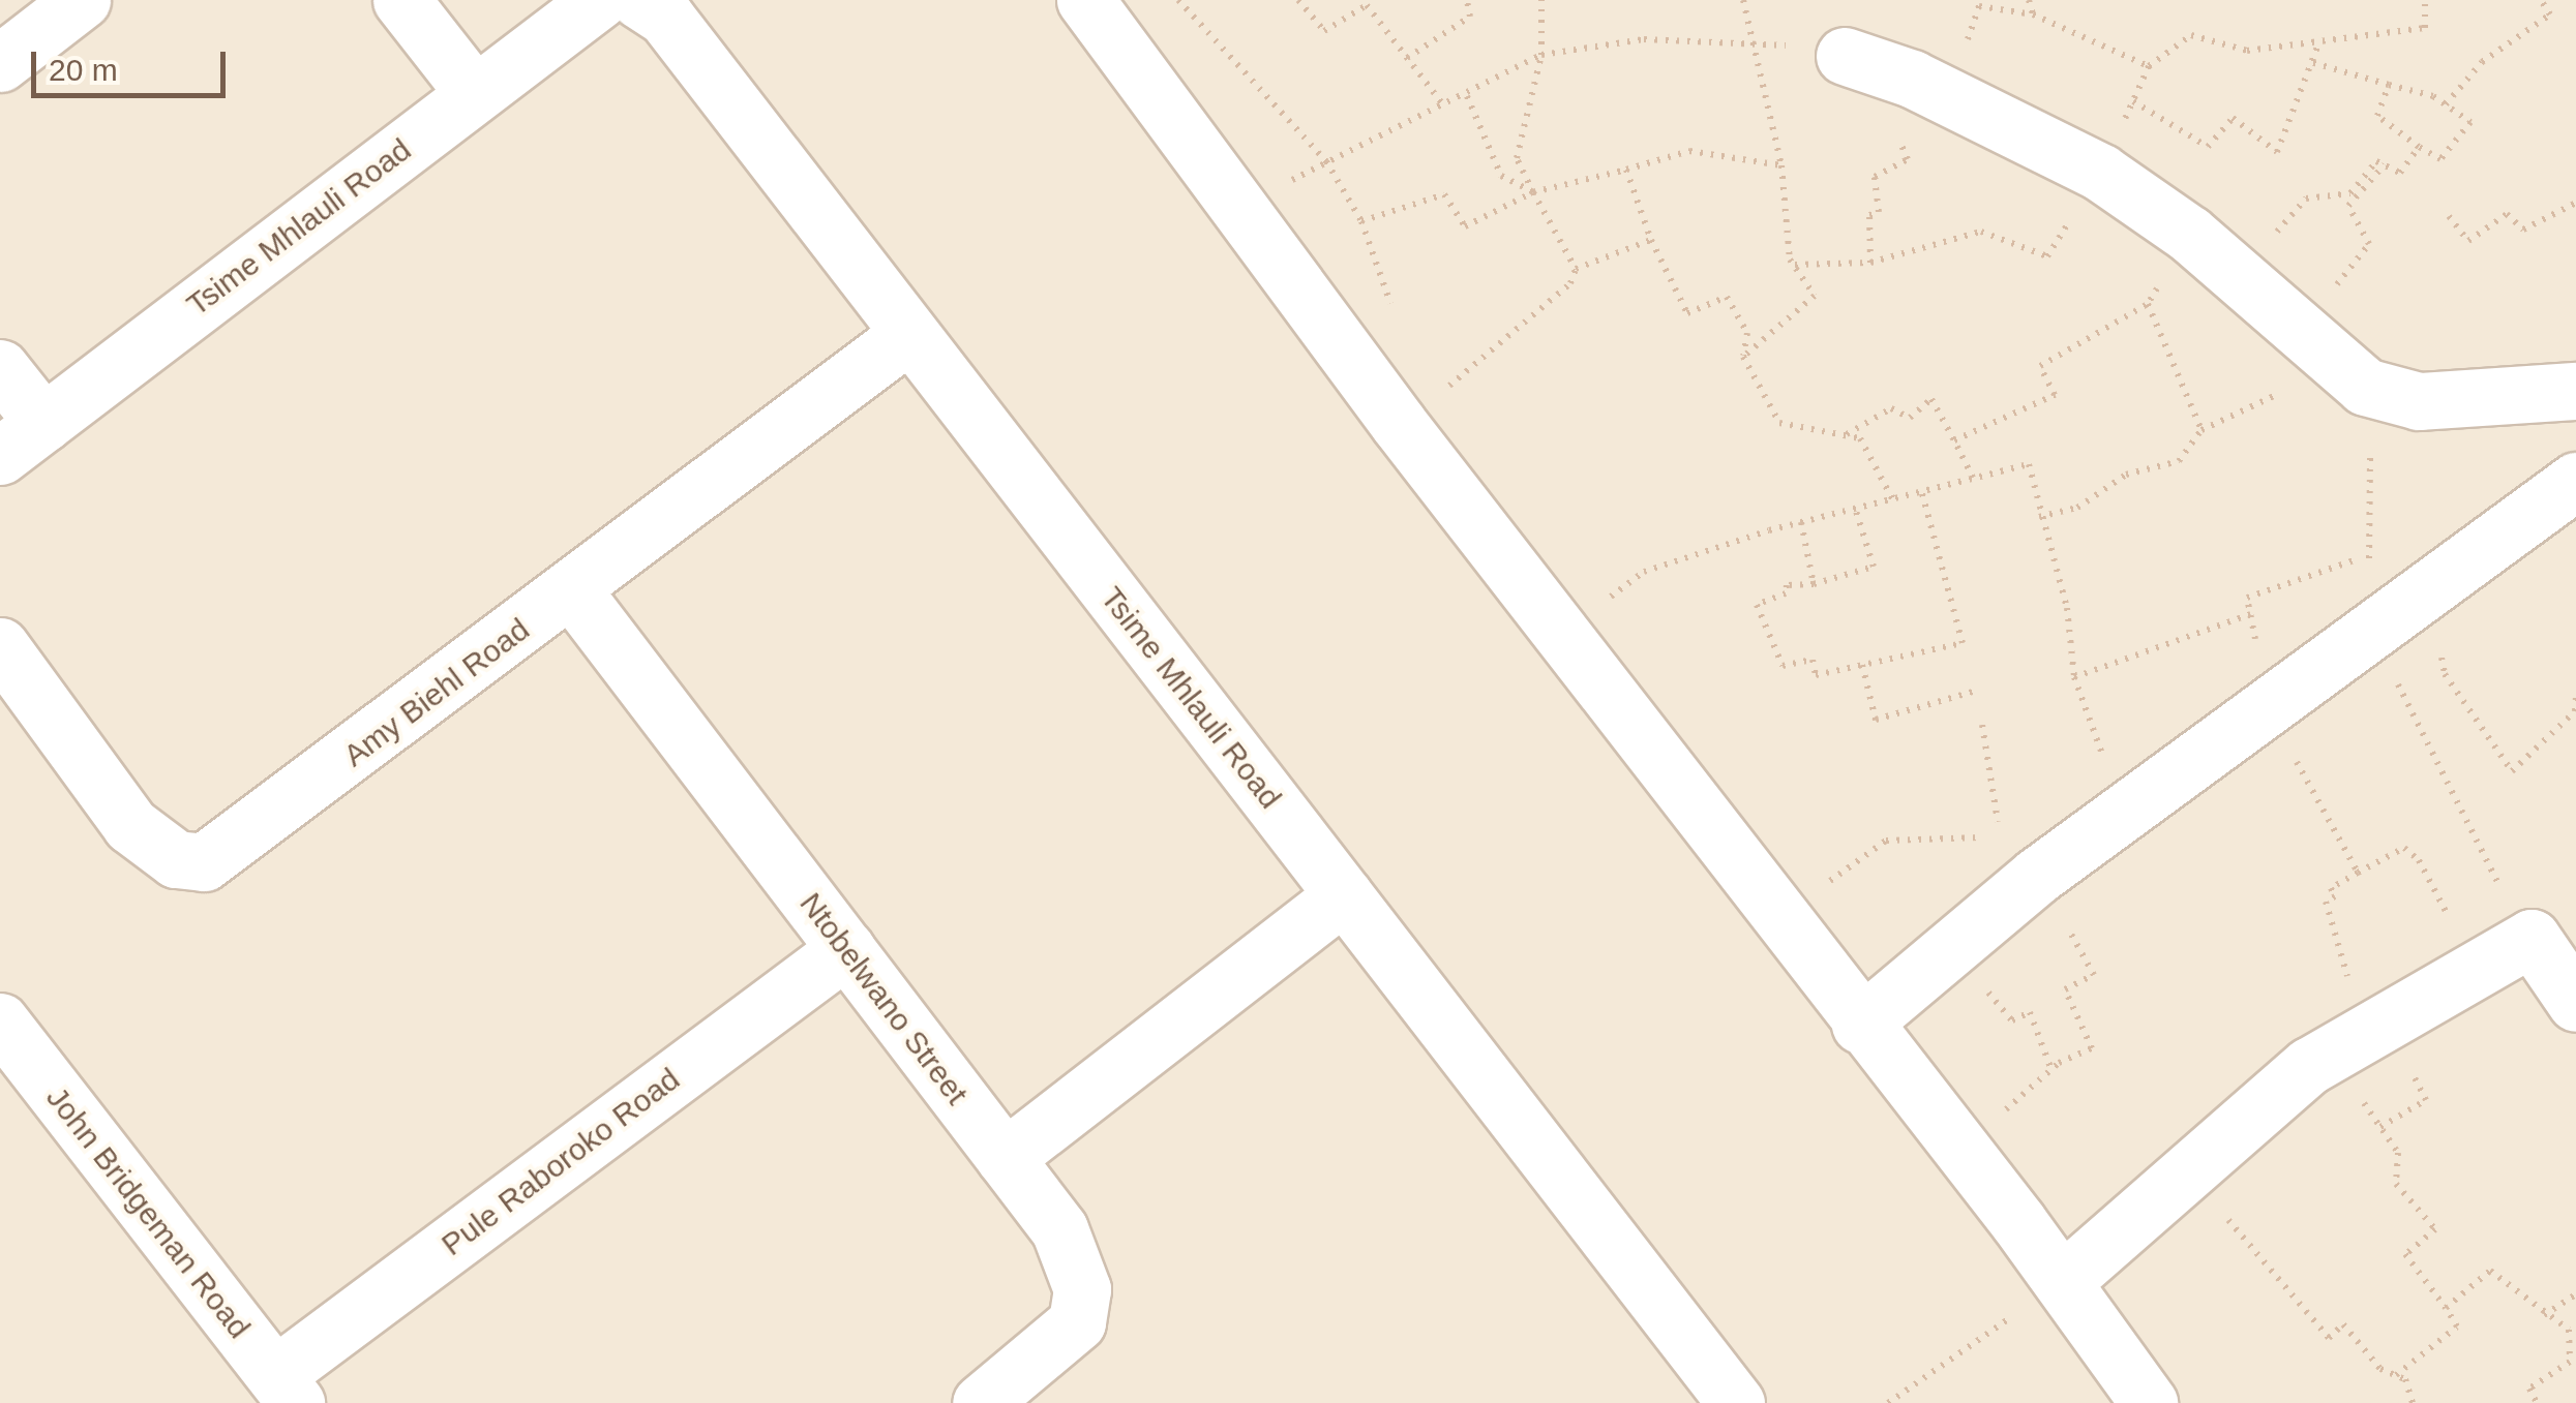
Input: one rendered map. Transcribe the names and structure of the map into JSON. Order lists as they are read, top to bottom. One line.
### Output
{"streets":{"street":["Tsime Mhlauli Road","Amy Biehl Road","Ntobelwano Street","Pule Raboroko Road","John Bridgeman Road"]},"crossings":[["Tsime Mhlauli Road","Amy Biehl Road"],["Amy Biehl Road","Ntobelwano Street"],["Ntobelwano Street","Pule Raboroko Road"],["Pule Raboroko Road","John Bridgeman Road"]],"scale_bar":"20 m"}
